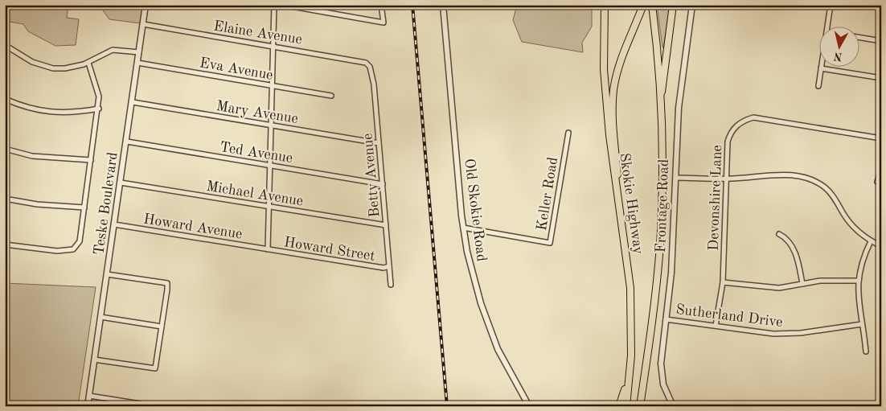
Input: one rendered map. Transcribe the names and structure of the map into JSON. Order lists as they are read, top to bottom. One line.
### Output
{"streets":{"main road":["Skokie Highway"],"street":["Elaine Avenue","Eva Avenue","Mary Avenue","Ted Avenue","Betty Avenue","Michael Avenue","Keller Road","Devonshire Lane","Teske Boulevard","Frontage Road","Old Skokie Road","Howard Avenue","Howard Street","Sutherland Drive"]},"crossings":[["Elaine Avenue","Betty Avenue"],["Elaine Avenue","Teske Boulevard"],["Eva Avenue","Teske Boulevard"],["Mary Avenue","Betty Avenue"],["Mary Avenue","Teske Boulevard"],["Ted Avenue","Betty Avenue"],["Ted Avenue","Teske Boulevard"],["Betty Avenue","Michael Avenue"],["Betty Avenue","Howard Street"],["Michael Avenue","Teske Boulevard"],["Keller Road","Old Skokie Road"],["Devonshire Lane","Sutherland Drive"],["Teske Boulevard","Howard Avenue"],["Frontage Road","Sutherland Drive"],["Howard Avenue","Howard Street"]],"north":"bottom"}
